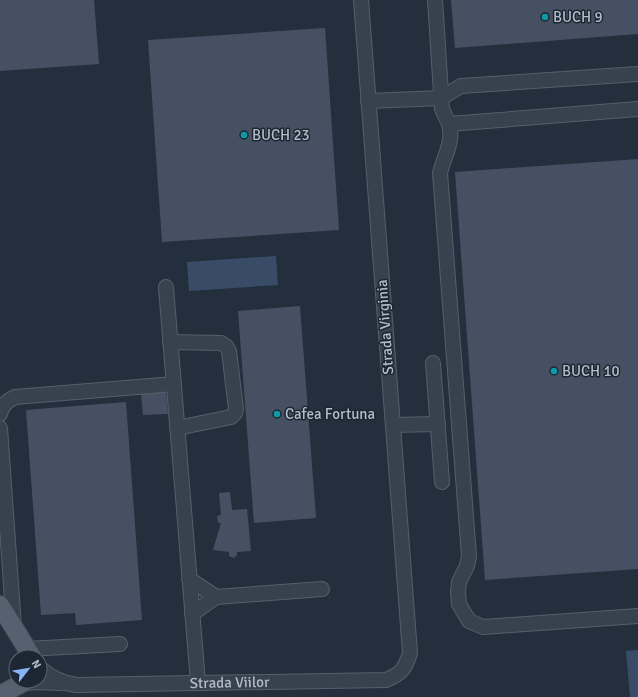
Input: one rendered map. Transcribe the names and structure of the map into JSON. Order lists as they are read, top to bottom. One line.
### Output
{"streets":{"main road":["Strada Viilor"],"street":["Strada Virginia"]},"crossings":[["Strada Virginia","Strada Viilor"]],"places":["BUCH 9","BUCH 23","BUCH 10","Cafea Fortuna"],"north":"top right"}
